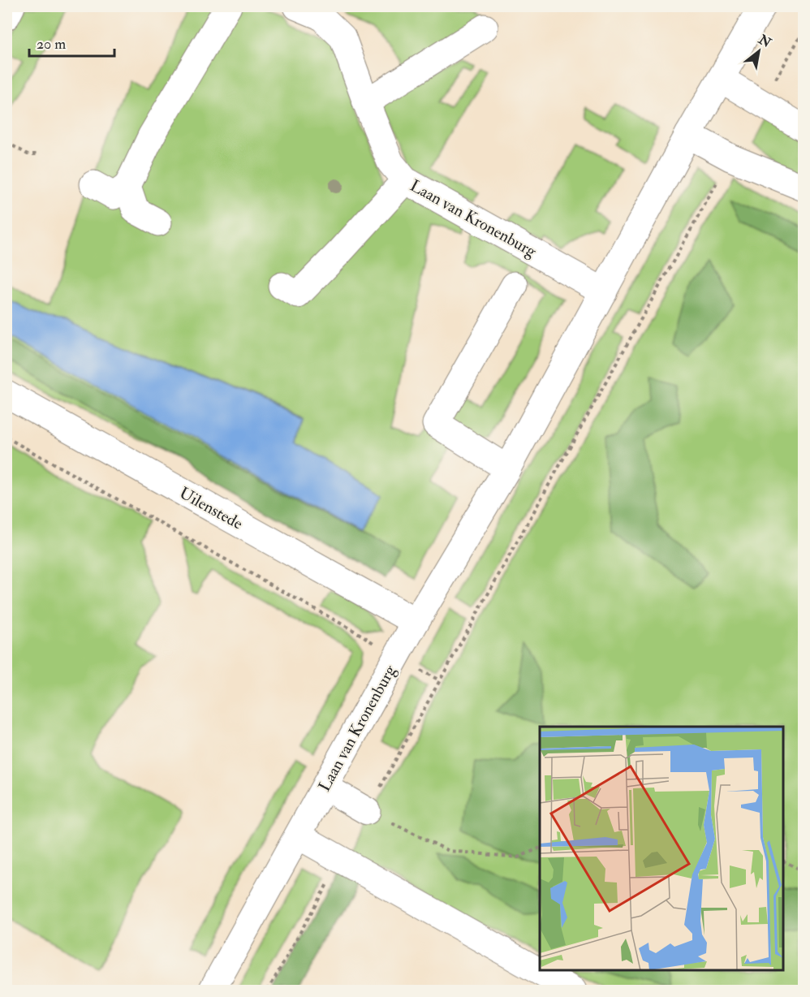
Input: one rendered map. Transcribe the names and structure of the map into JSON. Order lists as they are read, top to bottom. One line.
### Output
{"streets":{"street":["Laan van Kronenburg","Uilenstede"]},"crossings":[["Laan van Kronenburg","Uilenstede"]],"scale_bar":"20 m","north":"top right"}
